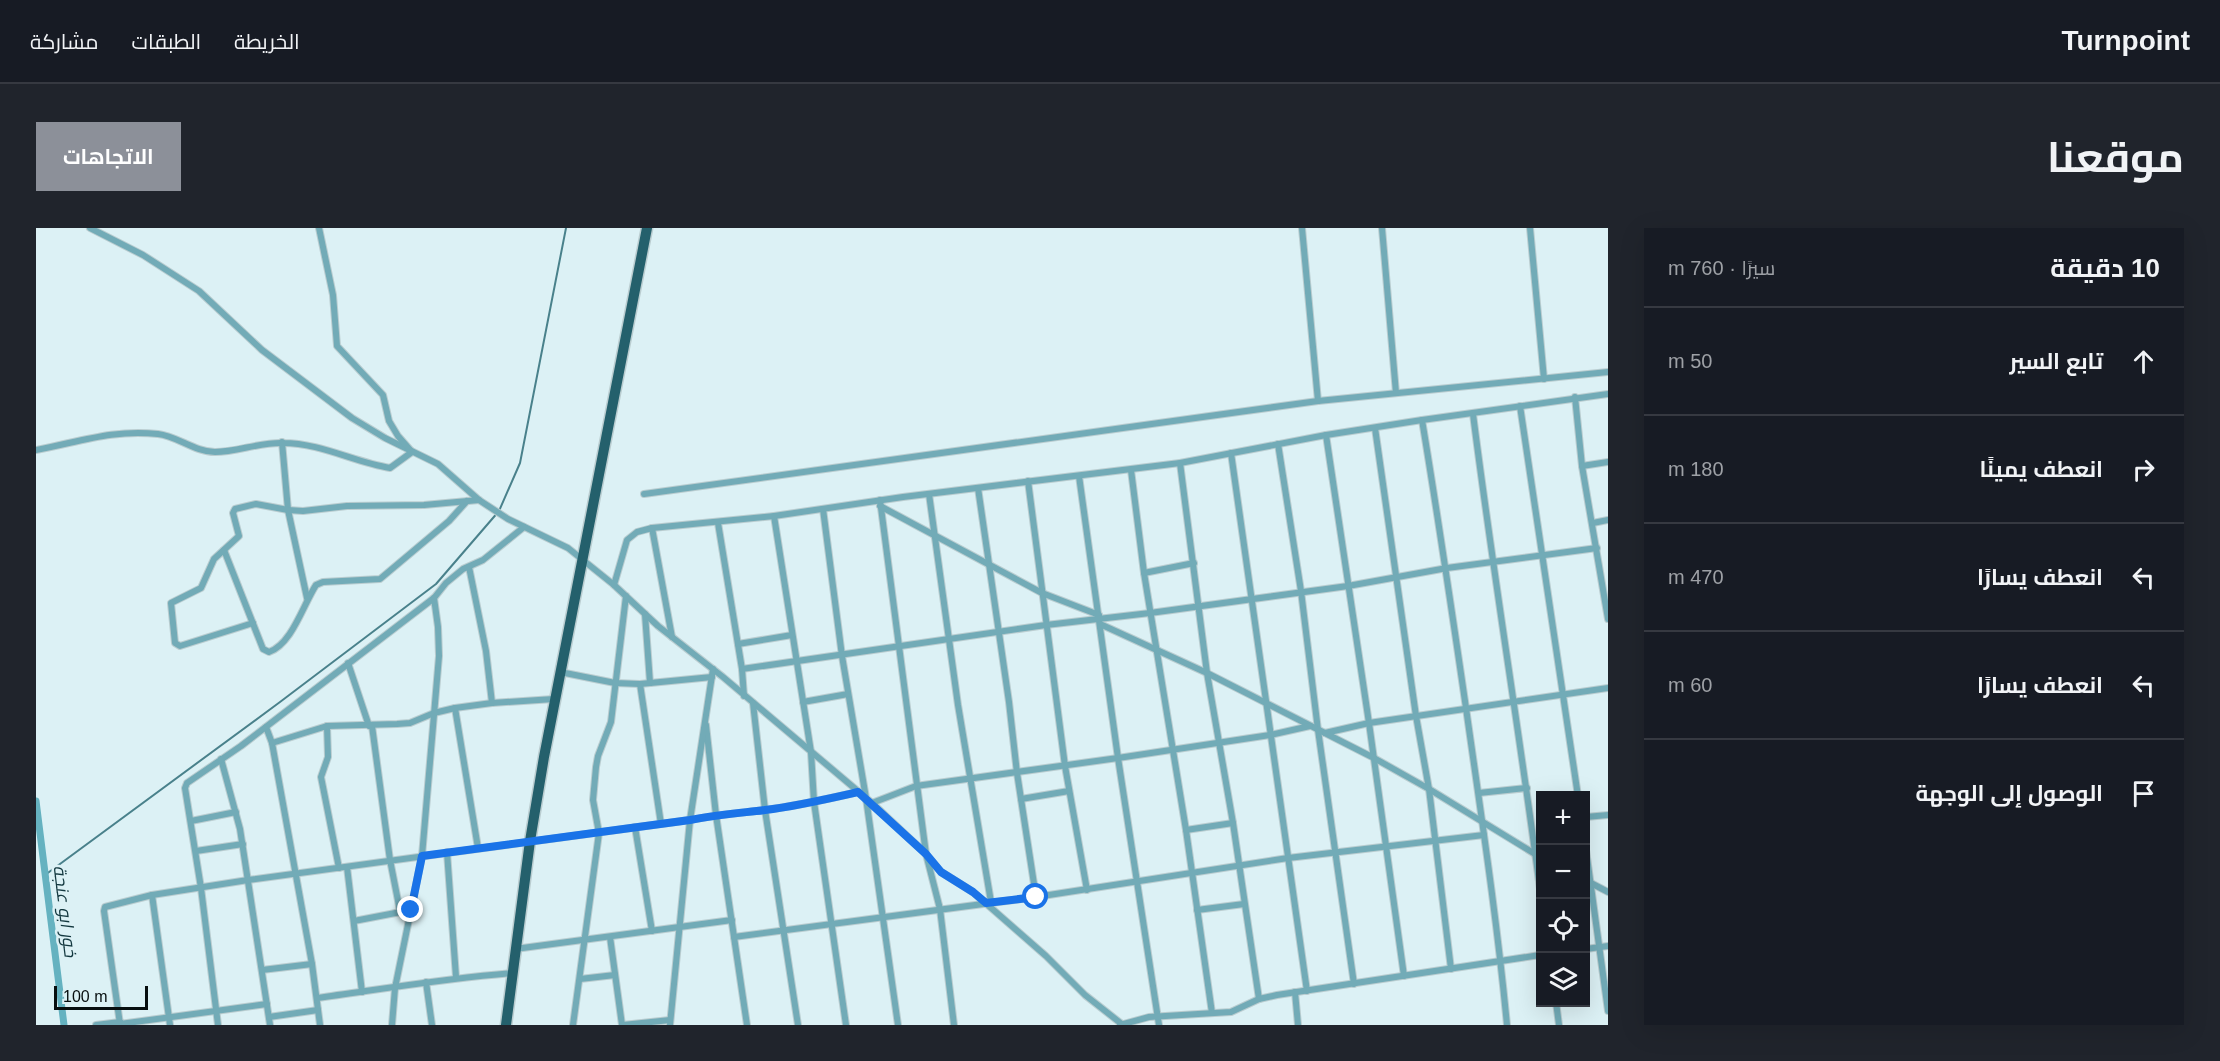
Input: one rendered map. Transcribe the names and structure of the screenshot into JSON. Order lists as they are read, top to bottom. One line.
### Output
{"water":["خور ابو عنجة"],"scale_bar":"100 m","page":{"header":"Turnpoint","nav":["الخريطة","الطبقات","مشاركة"],"title":"موقعنا","buttons":"الاتجاهات","heading":["10 دقيقة","سيرًا · 760 m"],"list":[["تابع السير","50 m"],["انعطف يمينًا","180 m"],["انعطف يسارًا","470 m"],["انعطف يسارًا","60 m"],"الوصول إلى الوجهة"],"map_buttons":["+","−"],"scale":"100 m"}}
